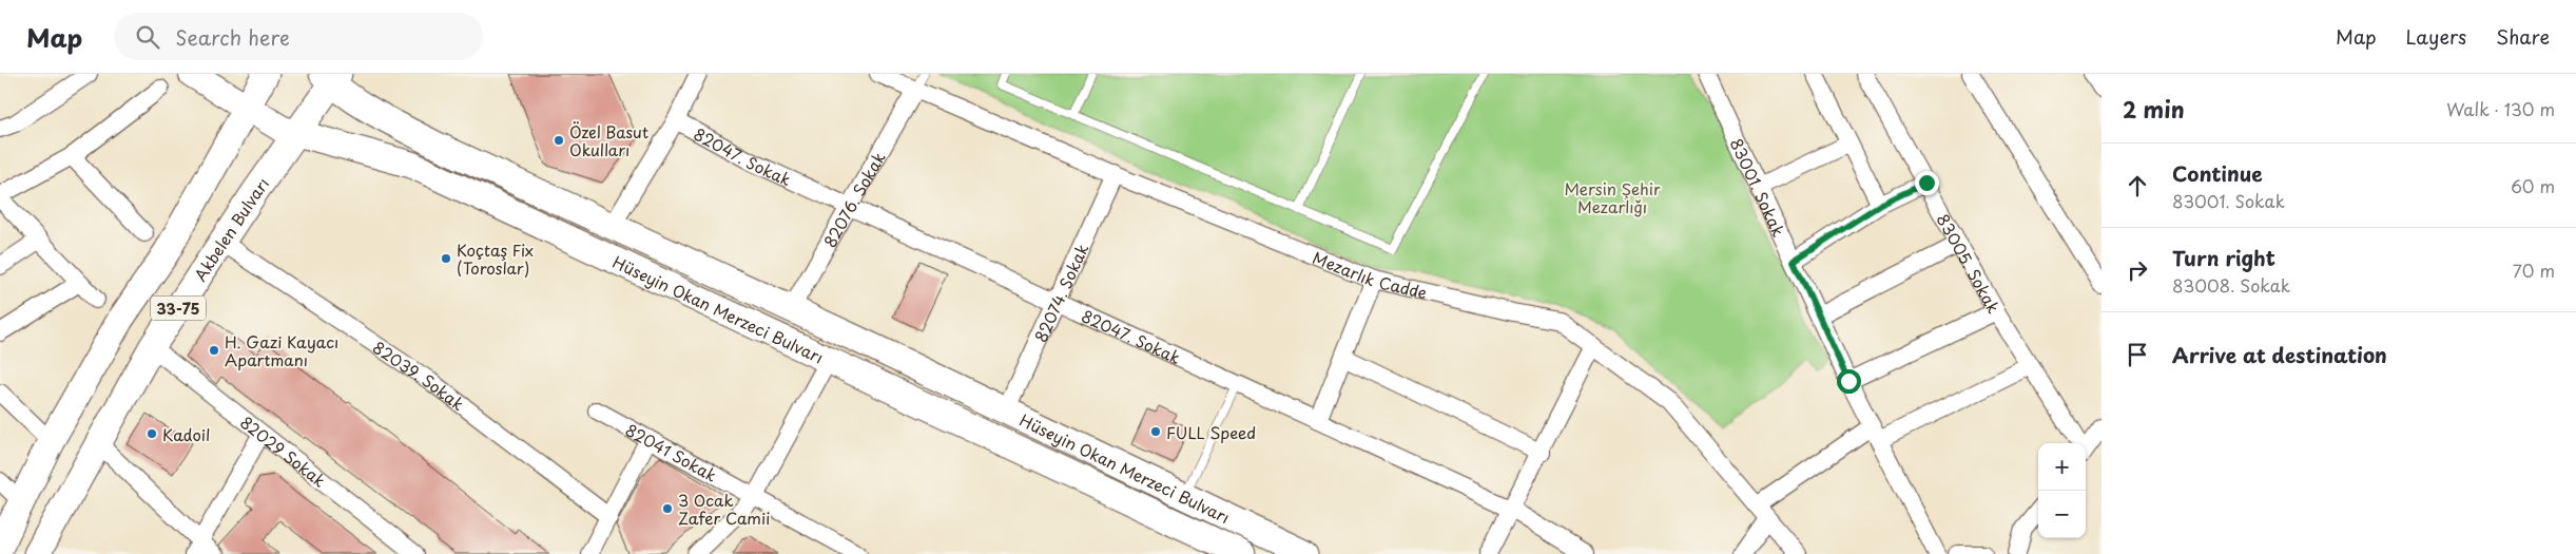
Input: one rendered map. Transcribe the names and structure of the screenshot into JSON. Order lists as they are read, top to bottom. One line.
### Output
{"streets":{"main road":["Akbelen Bulvarı","33-75","Hüseyin Okan Merzeci Bulvarı"],"street":["82047. Sokak","83001. Sokak","82076. Sokak","83005. Sokak","Mezarlık Cadde","82074. Sokak","82039. Sokak","82029 Sokak","82041 Sokak"]},"crossings":[["82047. Sokak","82076. Sokak"],["82047. Sokak","82074. Sokak"],["82076. Sokak","Mezarlık Cadde"],["82076. Sokak","Hüseyin Okan Merzeci Bulvarı"],["Akbelen Bulvarı","Hüseyin Okan Merzeci Bulvarı"],["Akbelen Bulvarı","82039. Sokak"],["Akbelen Bulvarı","82029 Sokak"],["Mezarlık Cadde","82074. Sokak"],["82074. Sokak","Hüseyin Okan Merzeci Bulvarı"],["33-75","Hüseyin Okan Merzeci Bulvarı"]],"parks":["Mersin Şehir Mezarlığı"],"places":["Özel Basut Okulları","Koçtaş Fix (Toroslar)","H. Gazi Kayacı Apartmanı","FULL Speed","Kadoil","3 Ocak Zafer Camii"],"page":{"header":"Map","search":"Search here","nav":["Map","Layers","Share"],"heading":["2 min","Walk · 130 m"],"list":[["Continue","83001. Sokak","60 m"],["Turn right","83008. Sokak","70 m"],"Arrive at destination"],"map_buttons":["+","−"]}}
